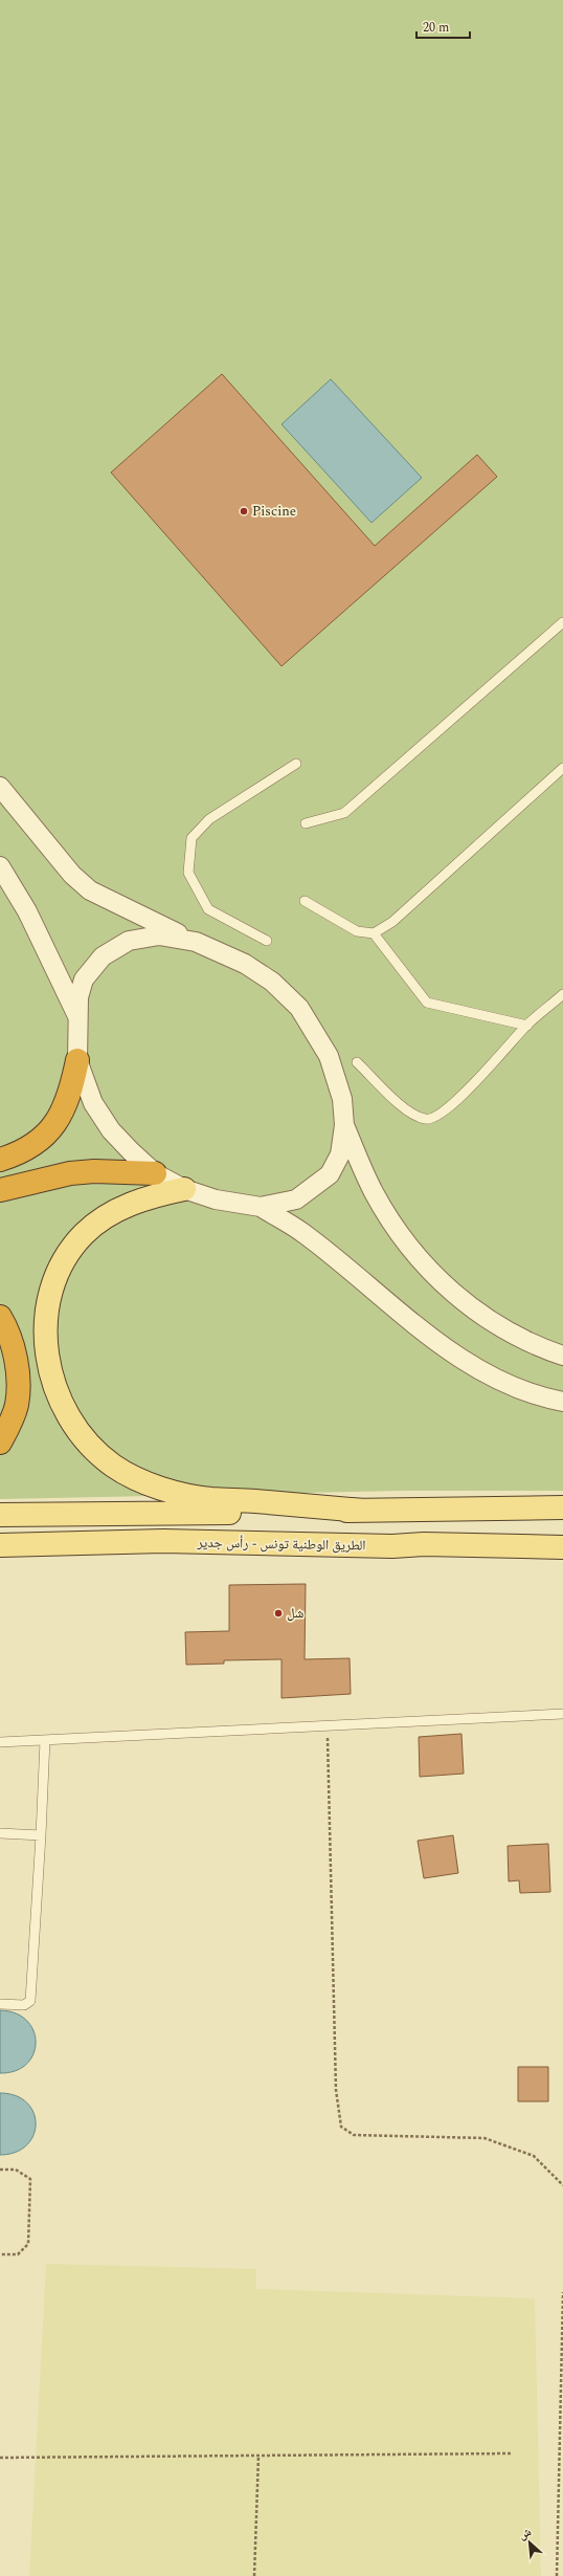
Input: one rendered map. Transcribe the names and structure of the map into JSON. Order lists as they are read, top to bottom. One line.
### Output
{"streets":{"main road":["الطريق الوطنية تونس - رأس جدير"]},"places":["Piscine","شل"],"scale_bar":"20 m","north":"top left"}
